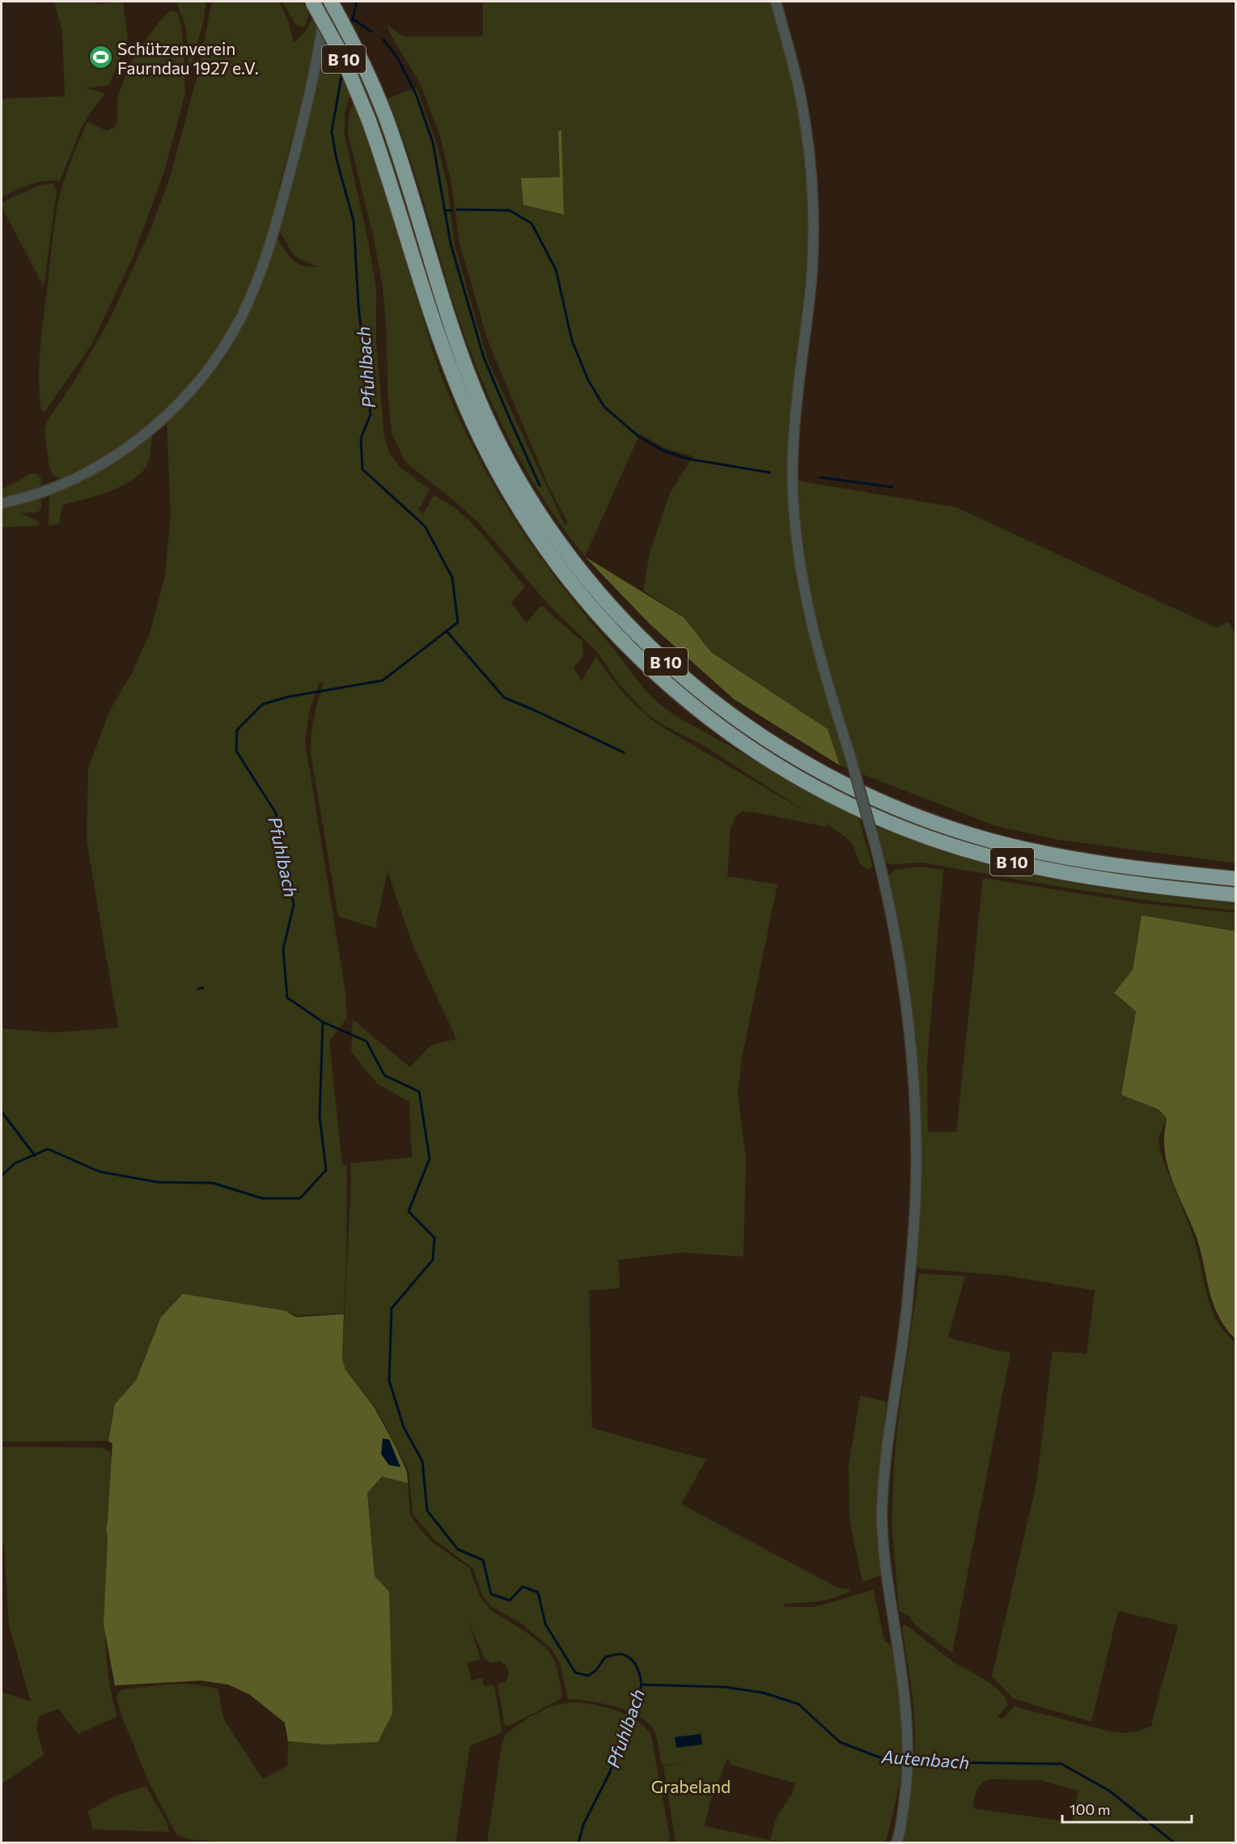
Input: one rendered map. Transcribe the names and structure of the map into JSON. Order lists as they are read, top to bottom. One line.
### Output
{"streets":{"highway":["B 10"]},"water":["Pfuhlbach","Autenbach"],"parks":["Grabeland"],"places":{"sports":["Schützenverein Faurndau 1927 e.V."]},"scale_bar":"100 m"}
